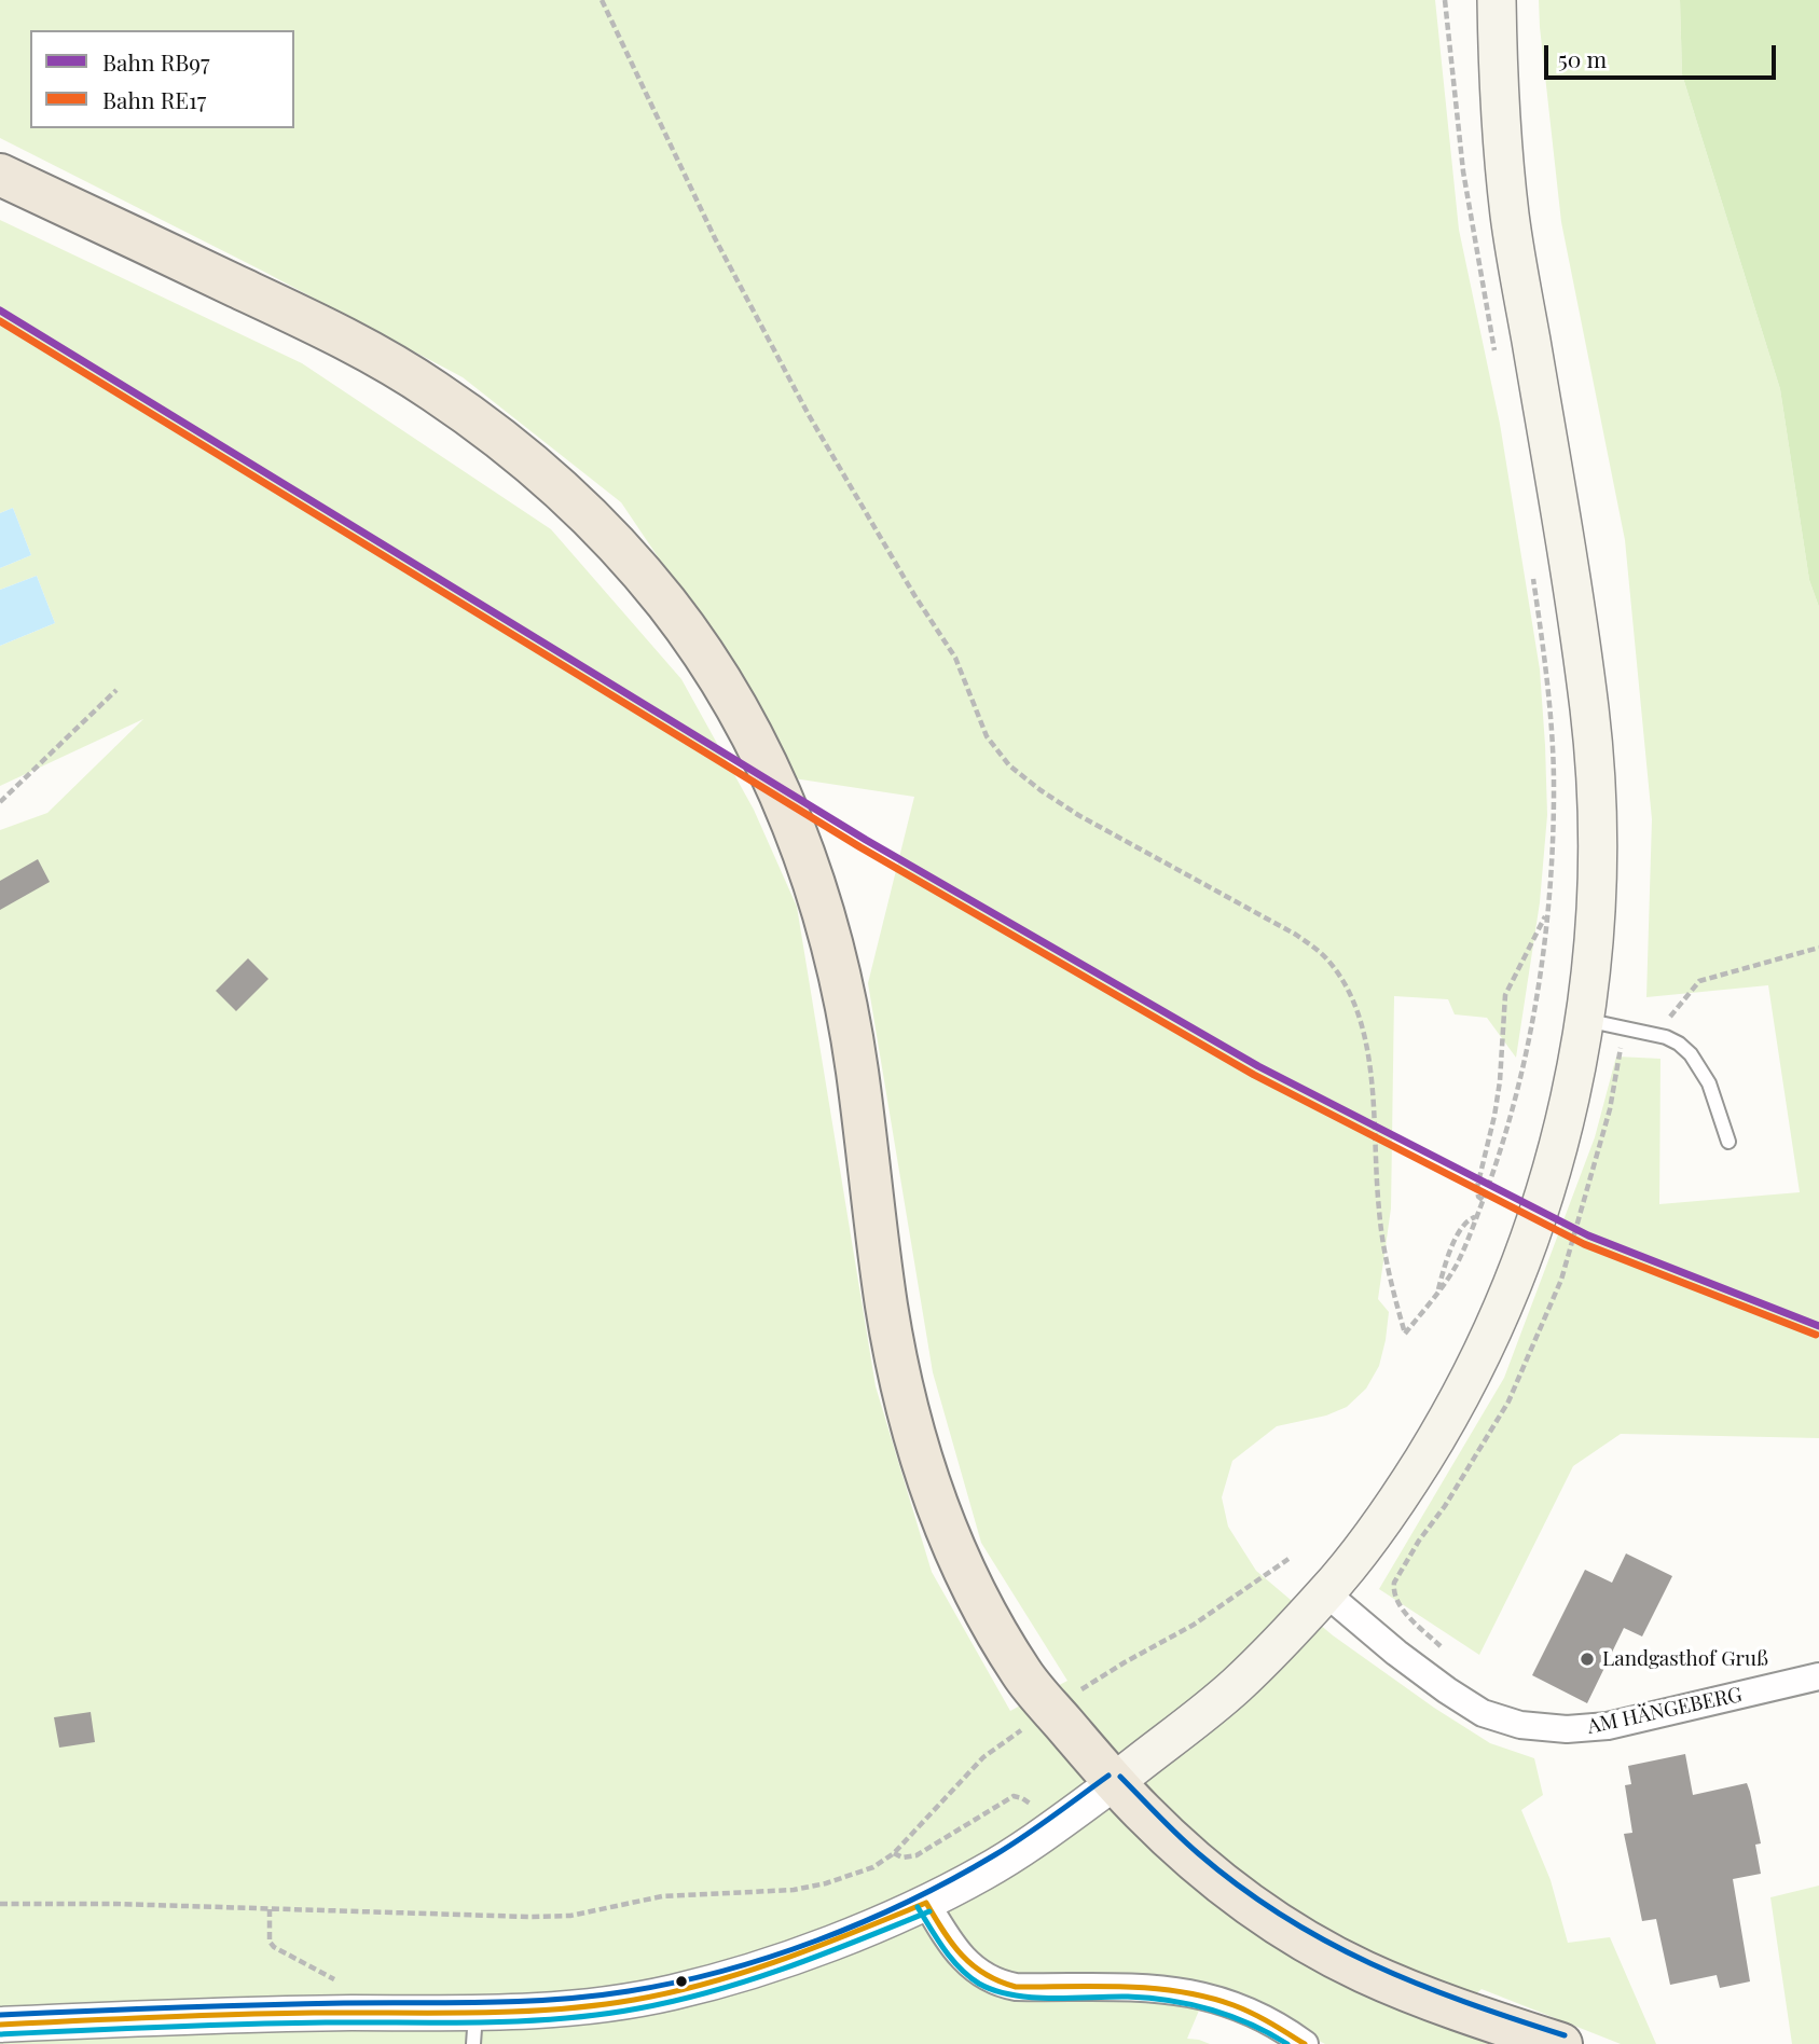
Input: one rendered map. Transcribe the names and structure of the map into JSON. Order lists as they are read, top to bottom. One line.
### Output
{"streets":{"street":["AM HÄNGEBERG"]},"places":["Landgasthof Gruß"],"lines":["rail line RB97","rail line RE17"],"legend":["Bahn RB97","Bahn RE17"],"scale_bar":"50 m"}
